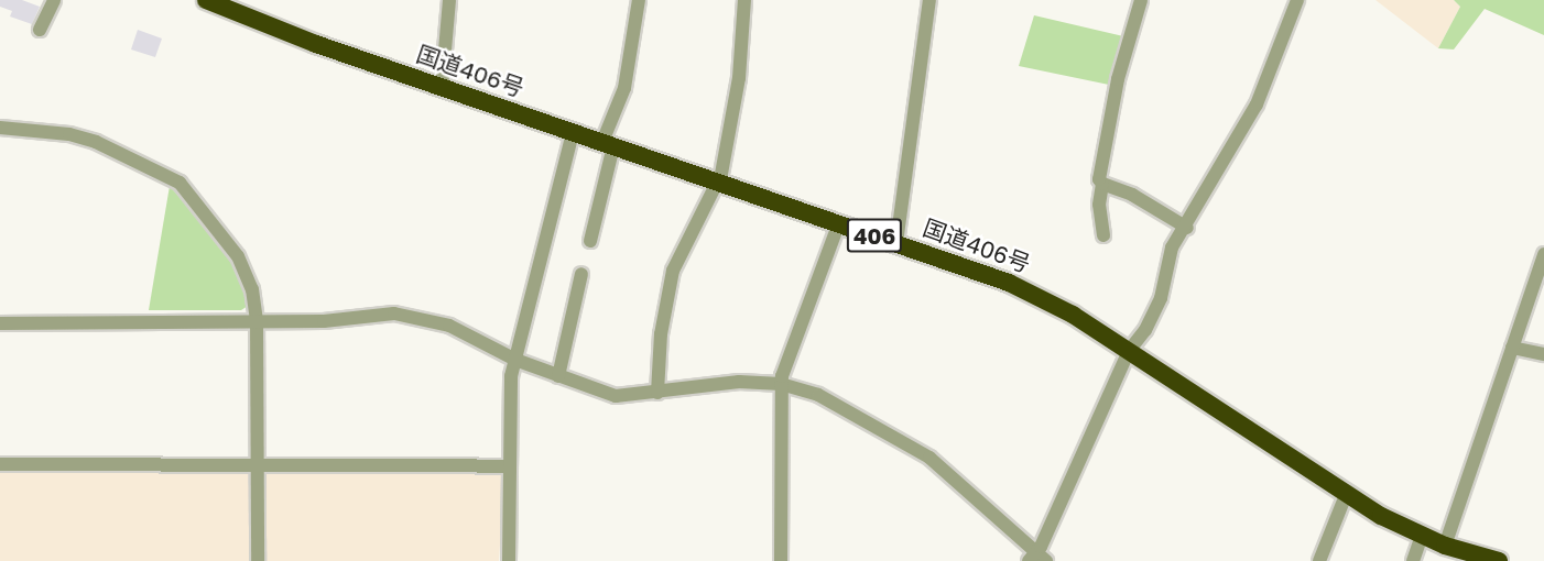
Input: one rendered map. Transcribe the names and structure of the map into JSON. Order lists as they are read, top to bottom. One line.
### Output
{"streets":{"highway":["国道406号","406"]}}
